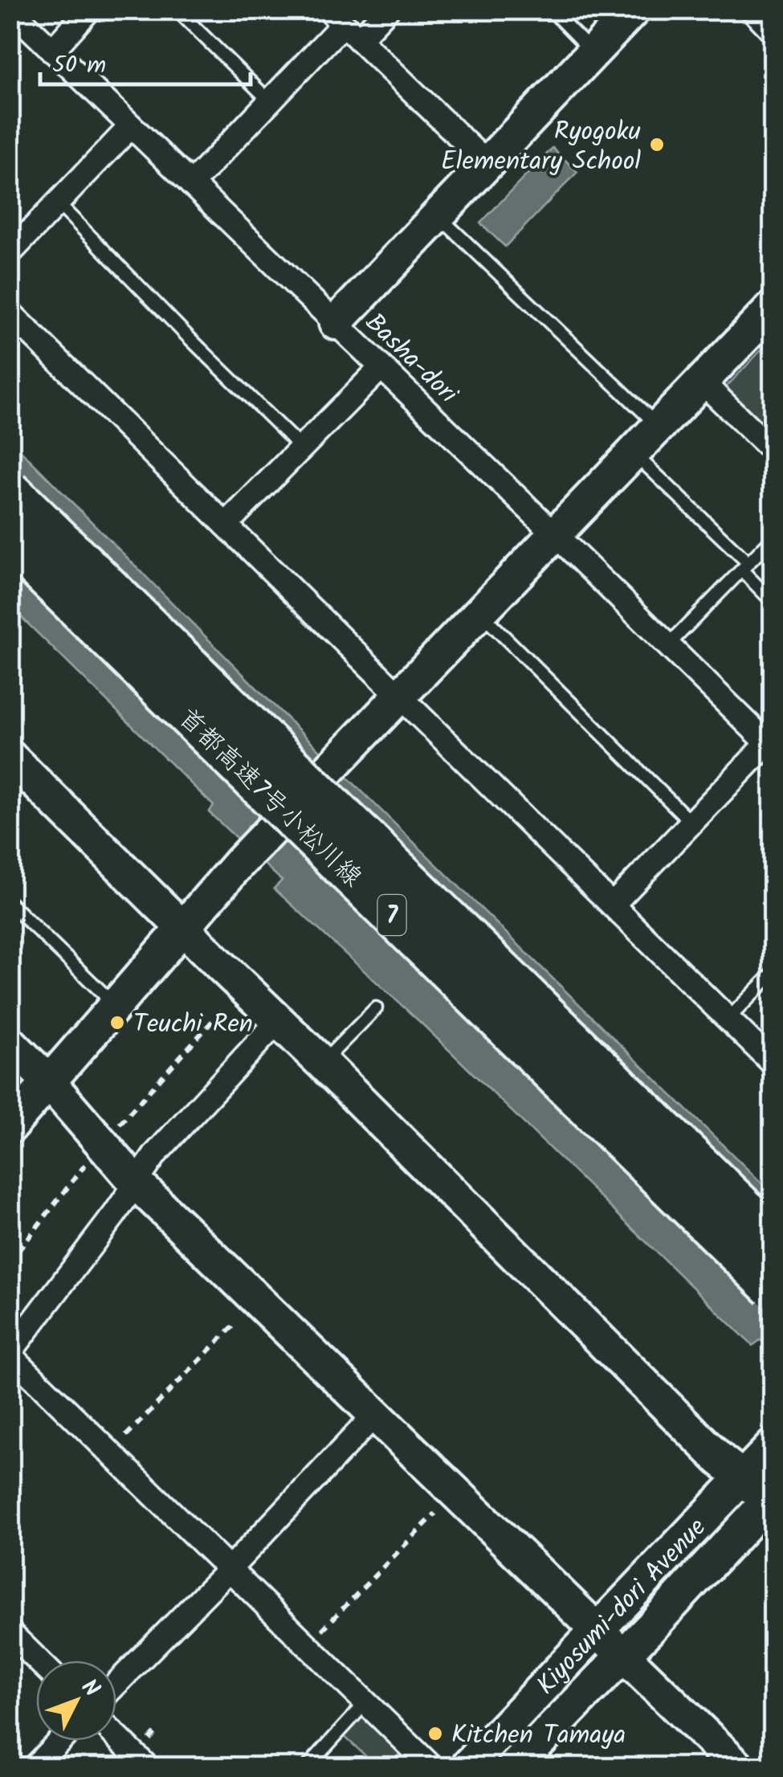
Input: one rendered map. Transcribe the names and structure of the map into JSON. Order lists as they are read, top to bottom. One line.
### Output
{"streets":{"highway":["首都高速7号小松川線","7"],"street":["Basha-dori","Kiyosumi-dori Avenue"]},"places":["Ryogoku Elementary School","Teuchi Ren","Kitchen Tamaya"],"scale_bar":"50 m","north":"top right"}
